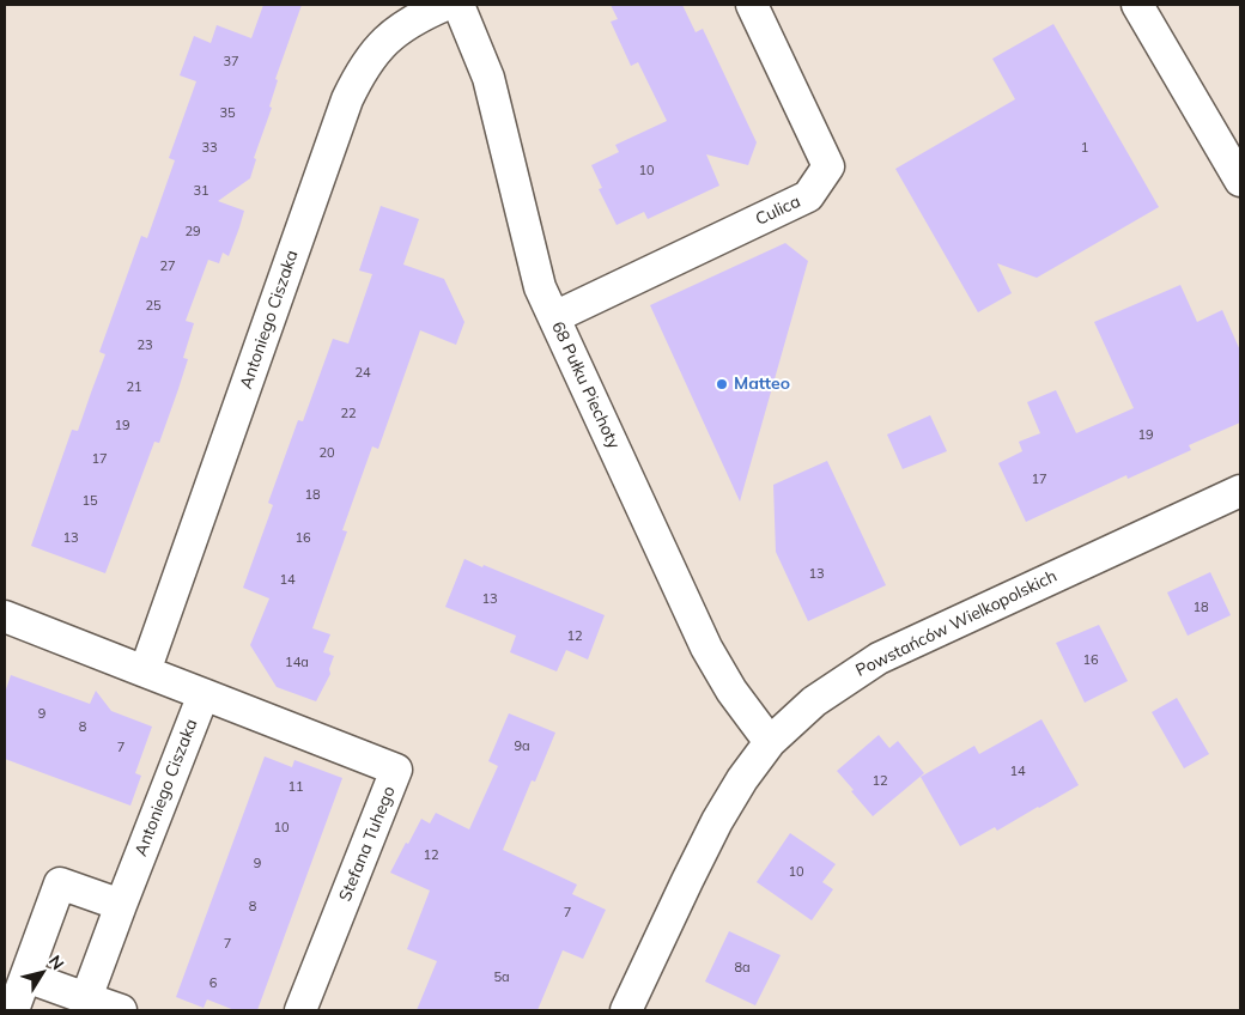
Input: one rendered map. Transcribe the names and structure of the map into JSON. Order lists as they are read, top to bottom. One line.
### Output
{"streets":{"street":["Culica","Antoniego Ciszaka","68 Pułku Piechoty","Powstańców Wielkopolskich","Stefana Tuhego"]},"crossings":[["Culica","68 Pułku Piechoty"],["Antoniego Ciszaka","Stefana Tuhego"],["68 Pułku Piechoty","Powstańców Wielkopolskich"]],"places":["Matteo"],"house_numbers":["37","35","33","1","10","31","29","27","25","23","24","21","22","19","19","20","17","17","18","15","13","16","13","14","13","18","12","16","14a","9","8","9a","7","14","12","11","10","12","9","10","8","7","7","8a","5a","6"],"north":"top right"}
